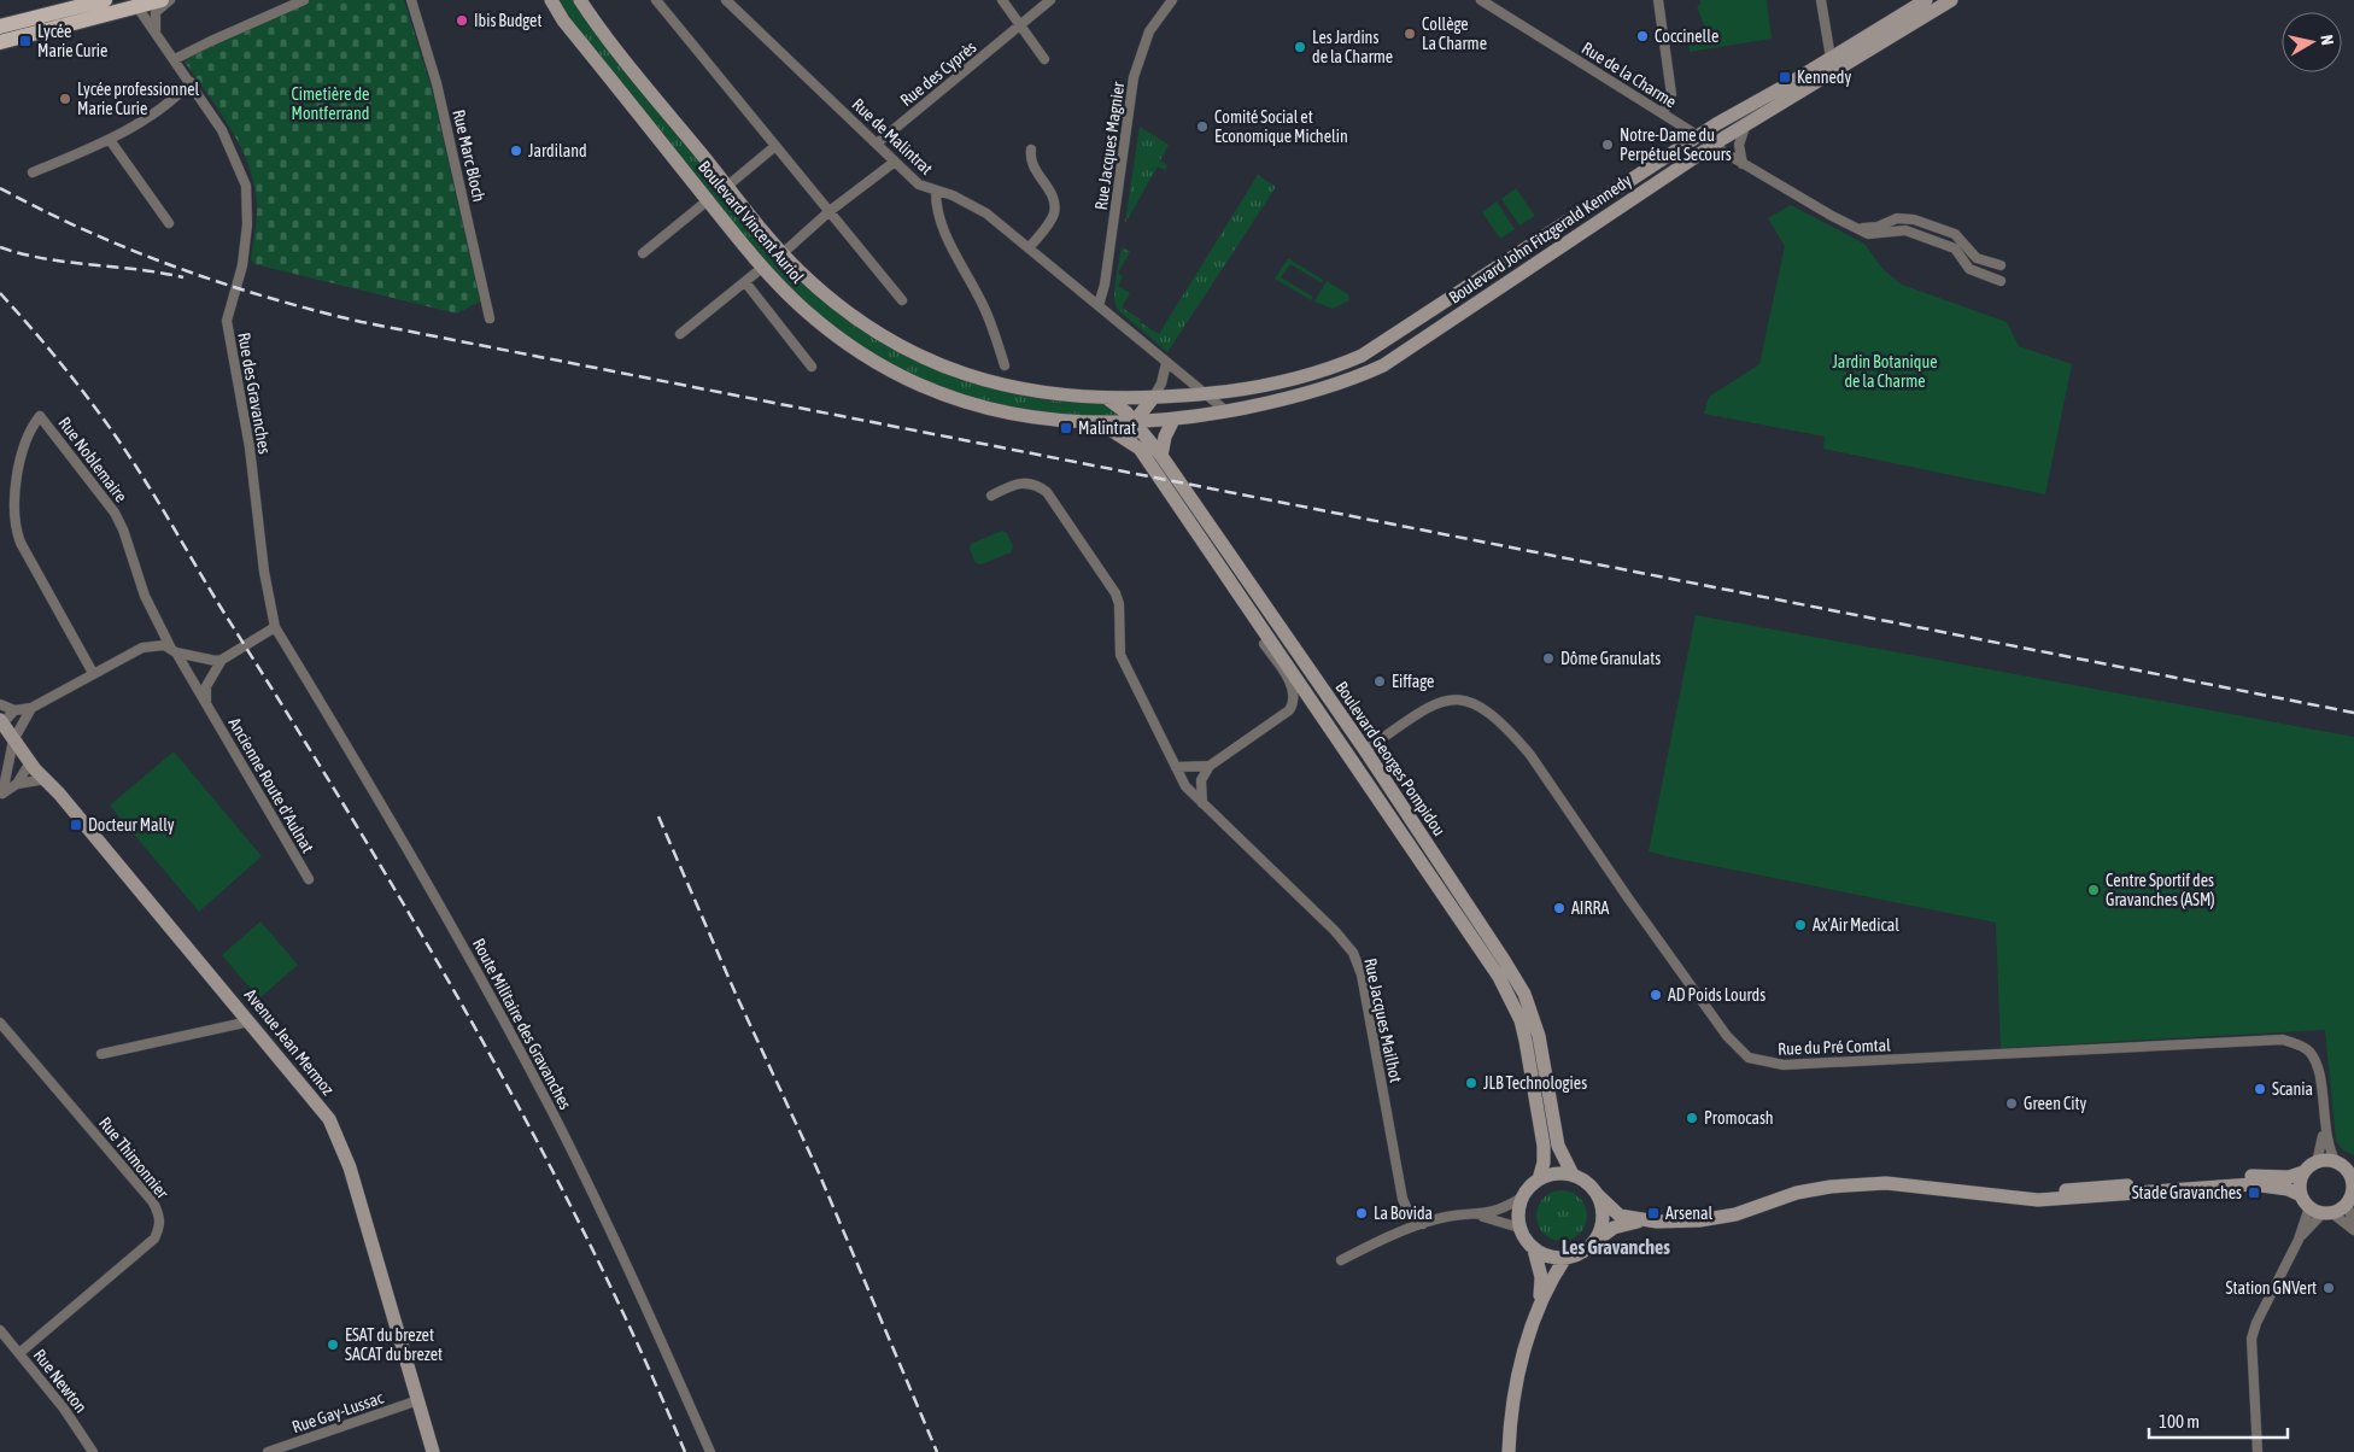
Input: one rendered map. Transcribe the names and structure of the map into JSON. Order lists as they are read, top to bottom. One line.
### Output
{"streets":{"main road":["Boulevard Vincent Auriol","Boulevard John Fitzgerald Kennedy","Boulevard Georges Pompidou","Avenue Jean Mermoz"],"street":["Rue des Cyprès","Rue de la Charme","Rue de Malintrat","Rue Jacques Magnier","Rue Marc Bloch","Rue des Gravanches","Rue Noblemaire","Ancienne Route d'Aulnat","Rue Jacques Mailhot","Route Militaire des Gravanches","Rue du Pré Comtal","Rue Thimonnier","Rue Newton","Rue Gay-Lussac"]},"crossings":[["Rue des Cyprès","Rue de Malintrat"],["Rue de la Charme","Boulevard John Fitzgerald Kennedy"],["Rue de Malintrat","Rue Jacques Magnier"],["Rue de Malintrat","Boulevard Vincent Auriol"],["Rue de Malintrat","Boulevard John Fitzgerald Kennedy"],["Boulevard Vincent Auriol","Boulevard John Fitzgerald Kennedy"],["Boulevard Vincent Auriol","Boulevard Georges Pompidou"],["Rue des Gravanches","Route Militaire des Gravanches"],["Rue Noblemaire","Ancienne Route d'Aulnat"],["Boulevard Georges Pompidou","Rue du Pré Comtal"],["Avenue Jean Mermoz","Rue Gay-Lussac"],["Rue Thimonnier","Rue Newton"]],"districts":["Les Gravanches"],"parks":["Cimetière de Montferrand","Jardin Botanique de la Charme"],"places":{"other":["Ibis Budget","Collège La Charme","Coccinelle","Les Jardins de la Charme","Lycée professionnel Marie Curie","Comité Social et Economique Michelin","Notre-Dame du Perpétuel Secours","Jardiland","Dôme Granulats","Eiffage","Centre Sportif des Gravanches (ASM)","AIRRA","Ax'Air Medical","AD Poids Lourds","JLB Technologies","Scania","Green City","Promocash","La Bovida","Station GNVert","ESAT du brezet SACAT du brezet"],"transit":["Lycée Marie Curie","Kennedy","Malintrat","Docteur Mally","Stade Gravanches","Arsenal"]},"scale_bar":"100 m","north":"right"}
